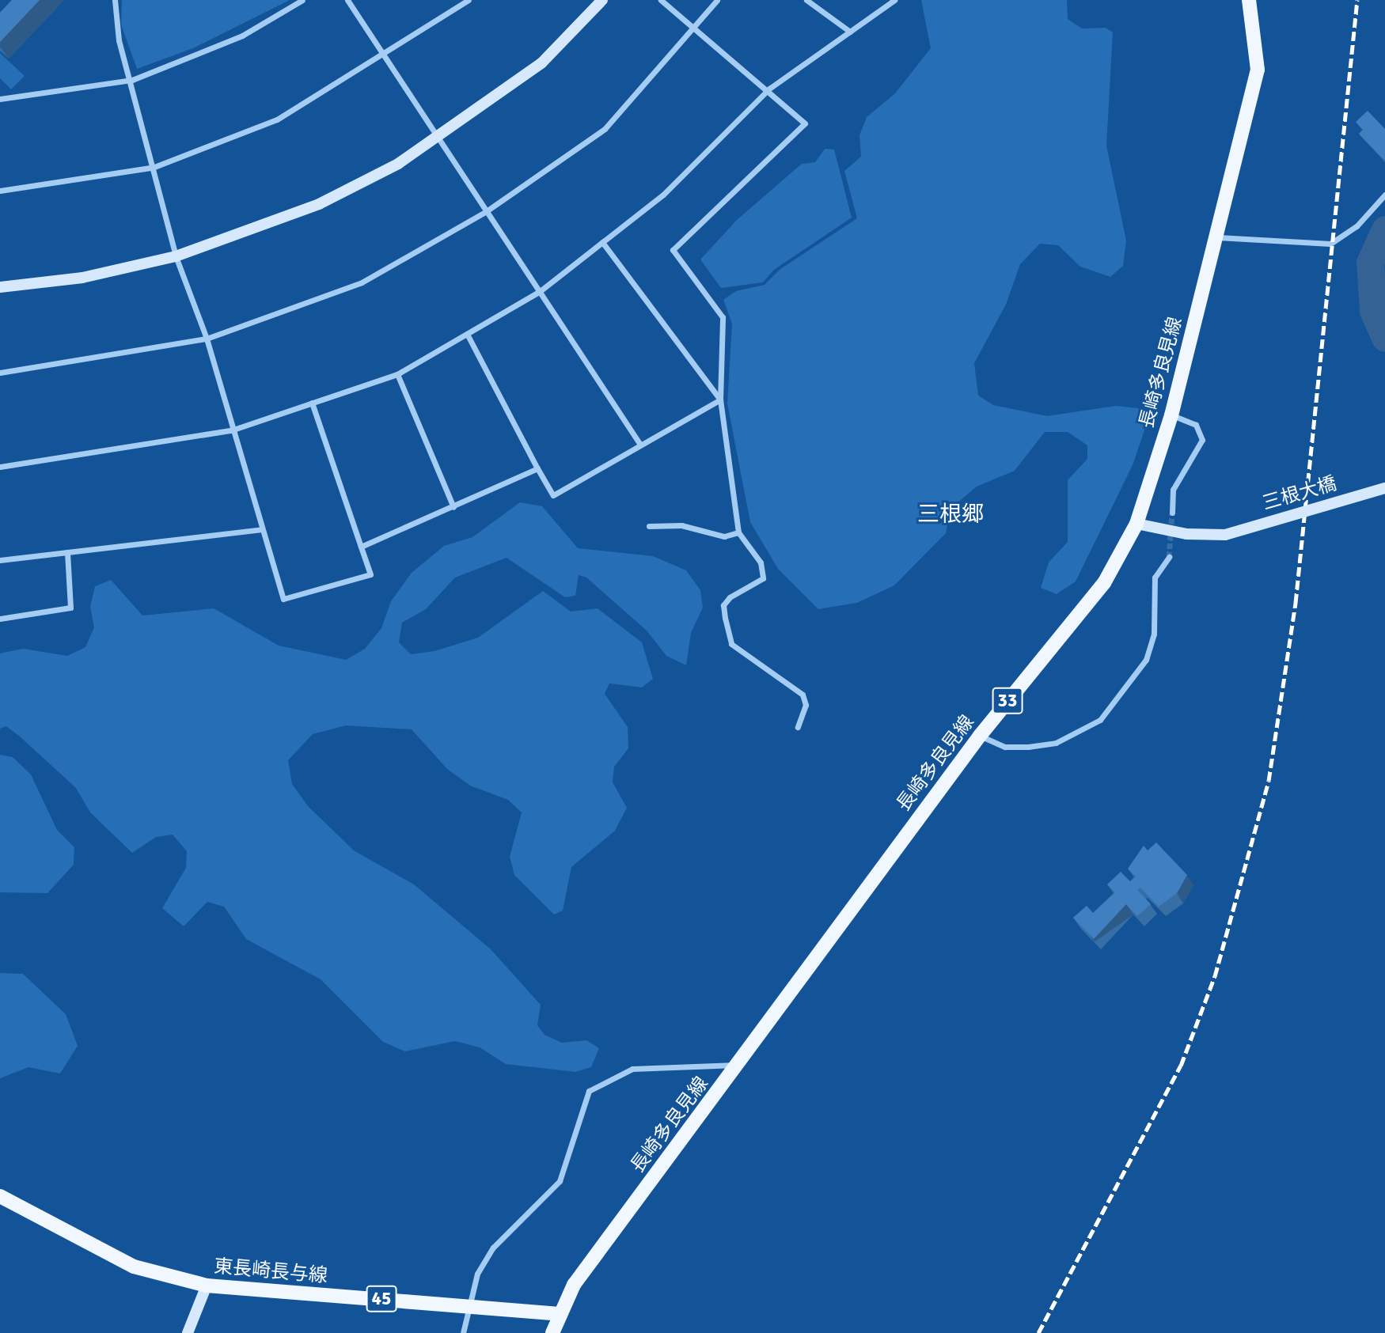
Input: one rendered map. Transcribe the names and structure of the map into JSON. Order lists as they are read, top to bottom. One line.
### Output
{"streets":{"main road":["長崎多良見線","33","東長崎長与線","45"],"street":["三根大橋"]},"crossings":[["長崎多良見線","三根大橋"],["長崎多良見線","東長崎長与線"]],"districts":["三根郷"]}
